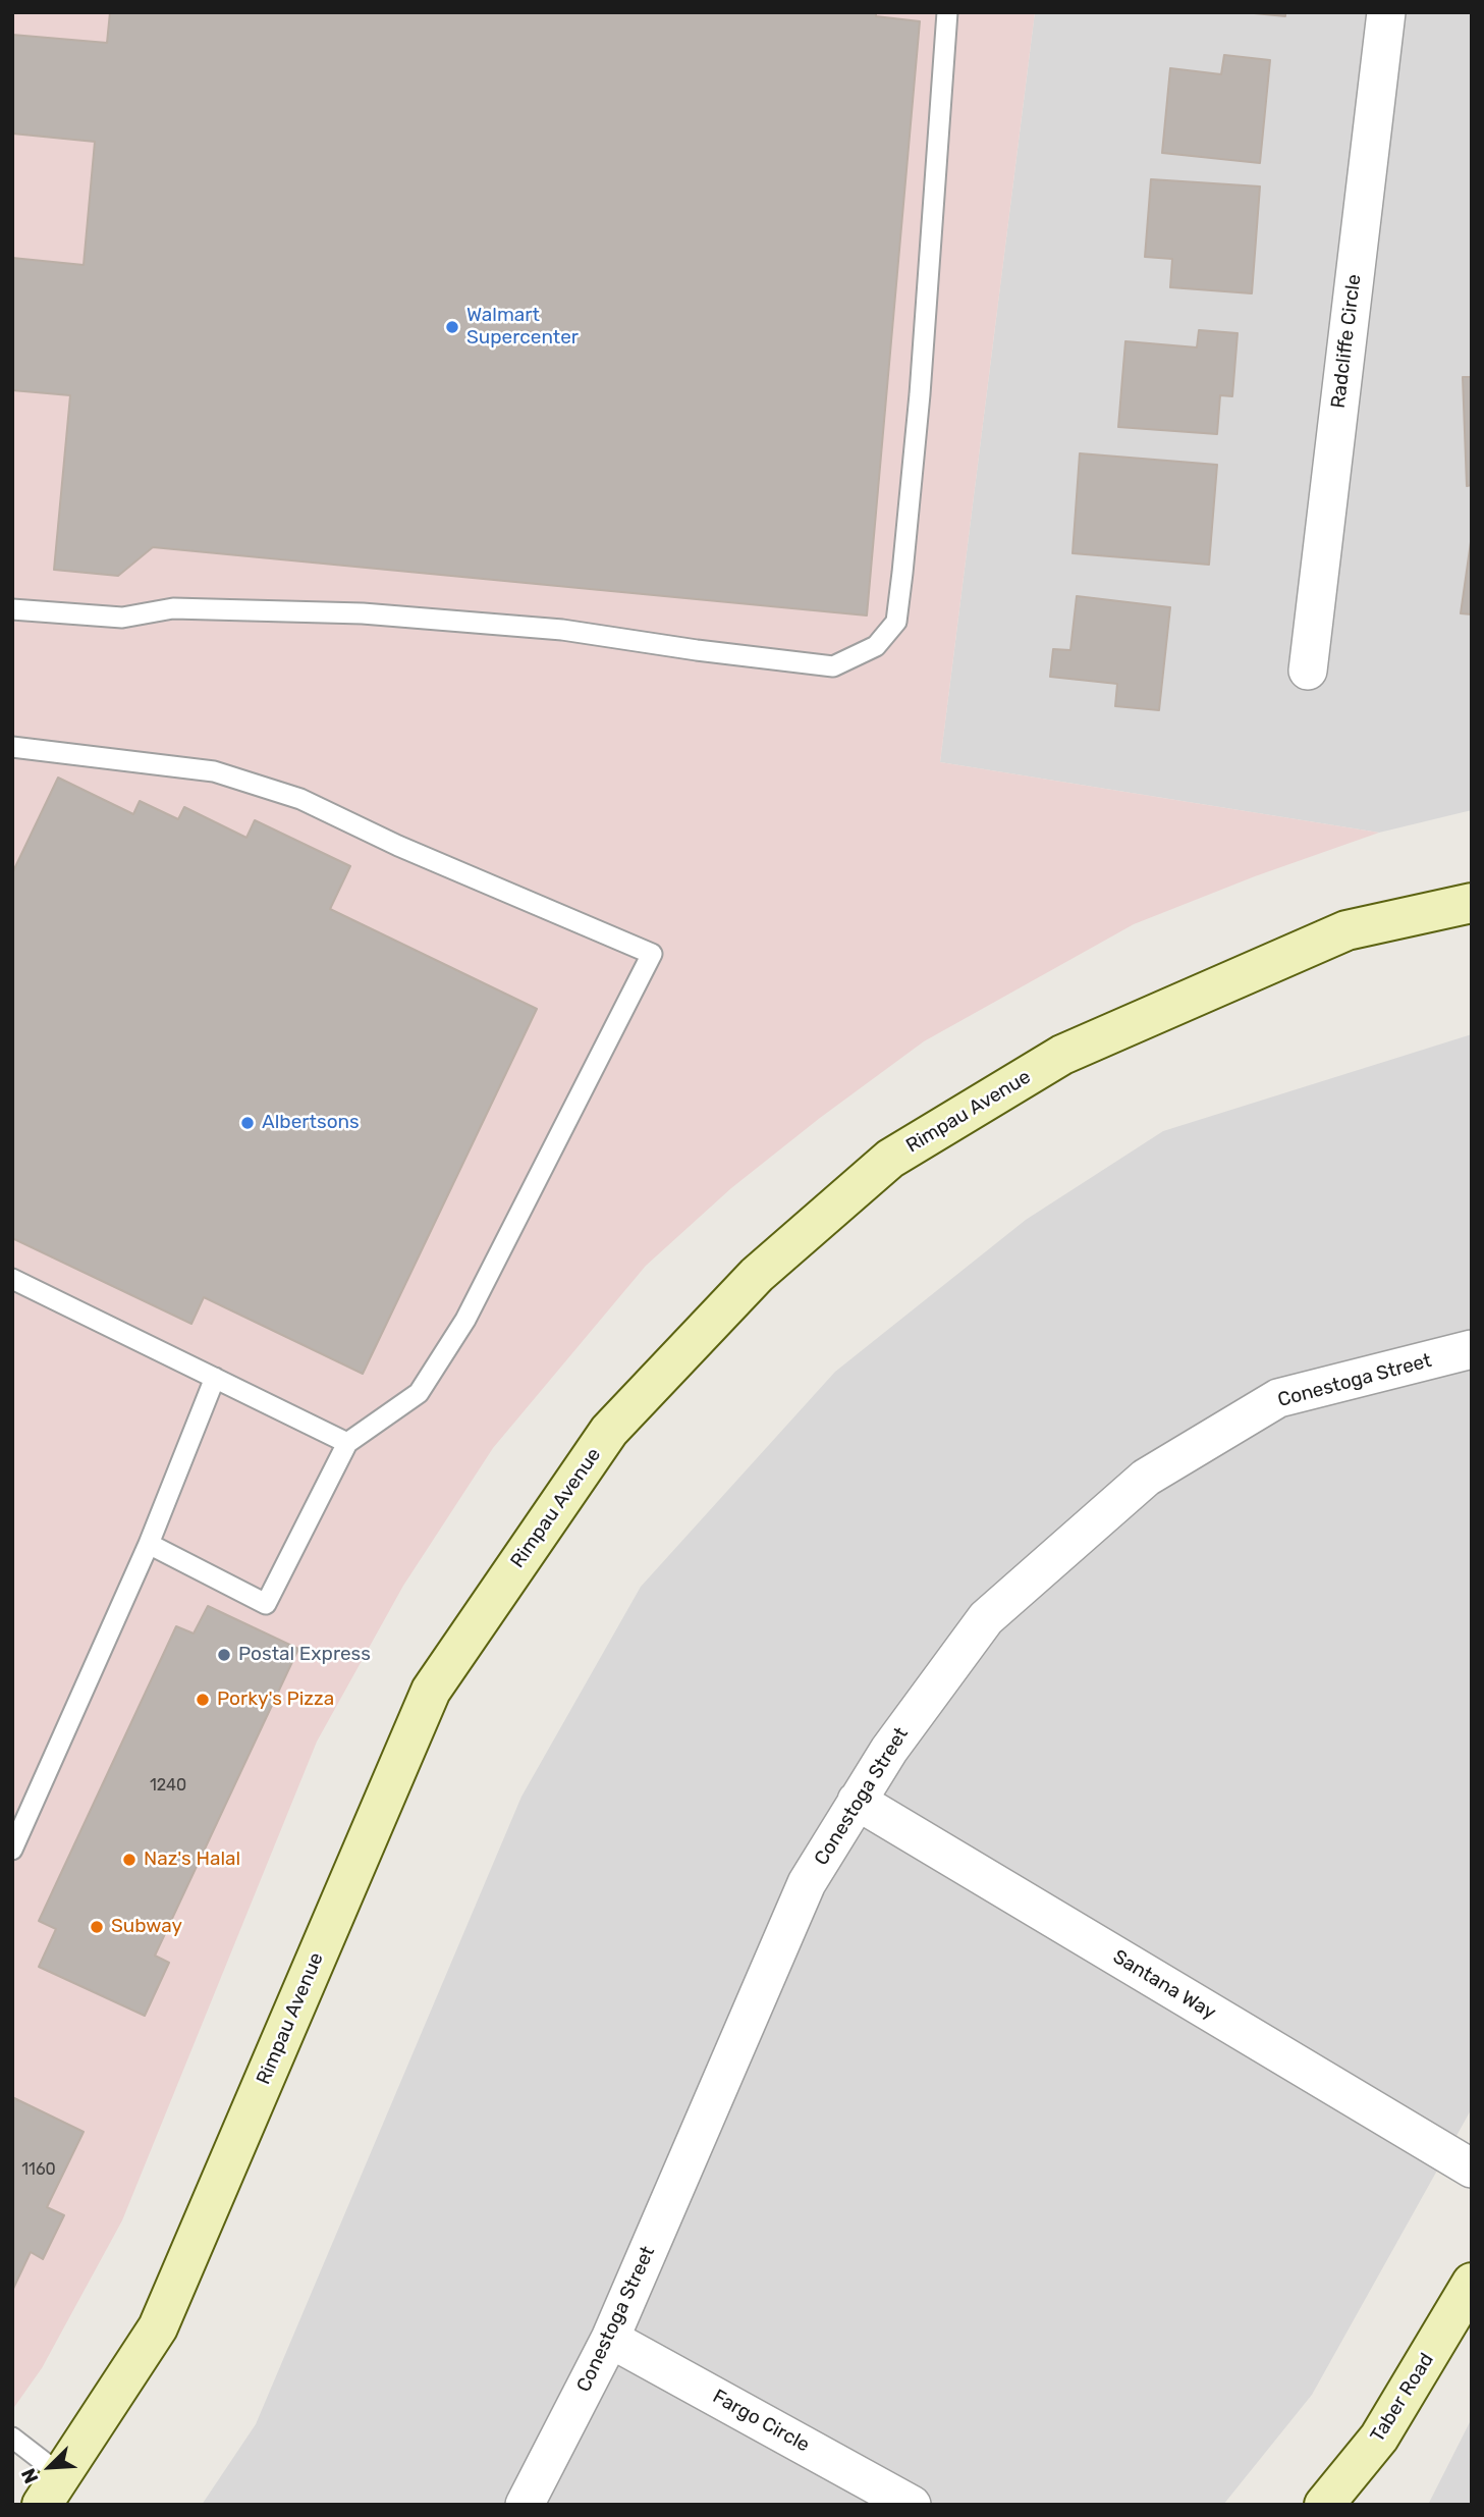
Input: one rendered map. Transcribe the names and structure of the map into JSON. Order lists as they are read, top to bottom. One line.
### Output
{"streets":{"main road":["Rimpau Avenue","Taber Road"],"street":["Radcliffe Circle","Conestoga Street","Santana Way","Fargo Circle"]},"crossings":[["Conestoga Street","Santana Way"],["Conestoga Street","Fargo Circle"]],"places":["Walmart Supercenter","Albertsons","Postal Express","Porky's Pizza","Naz's Halal","Subway"],"house_numbers":["1240","1160"],"north":"bottom left"}
